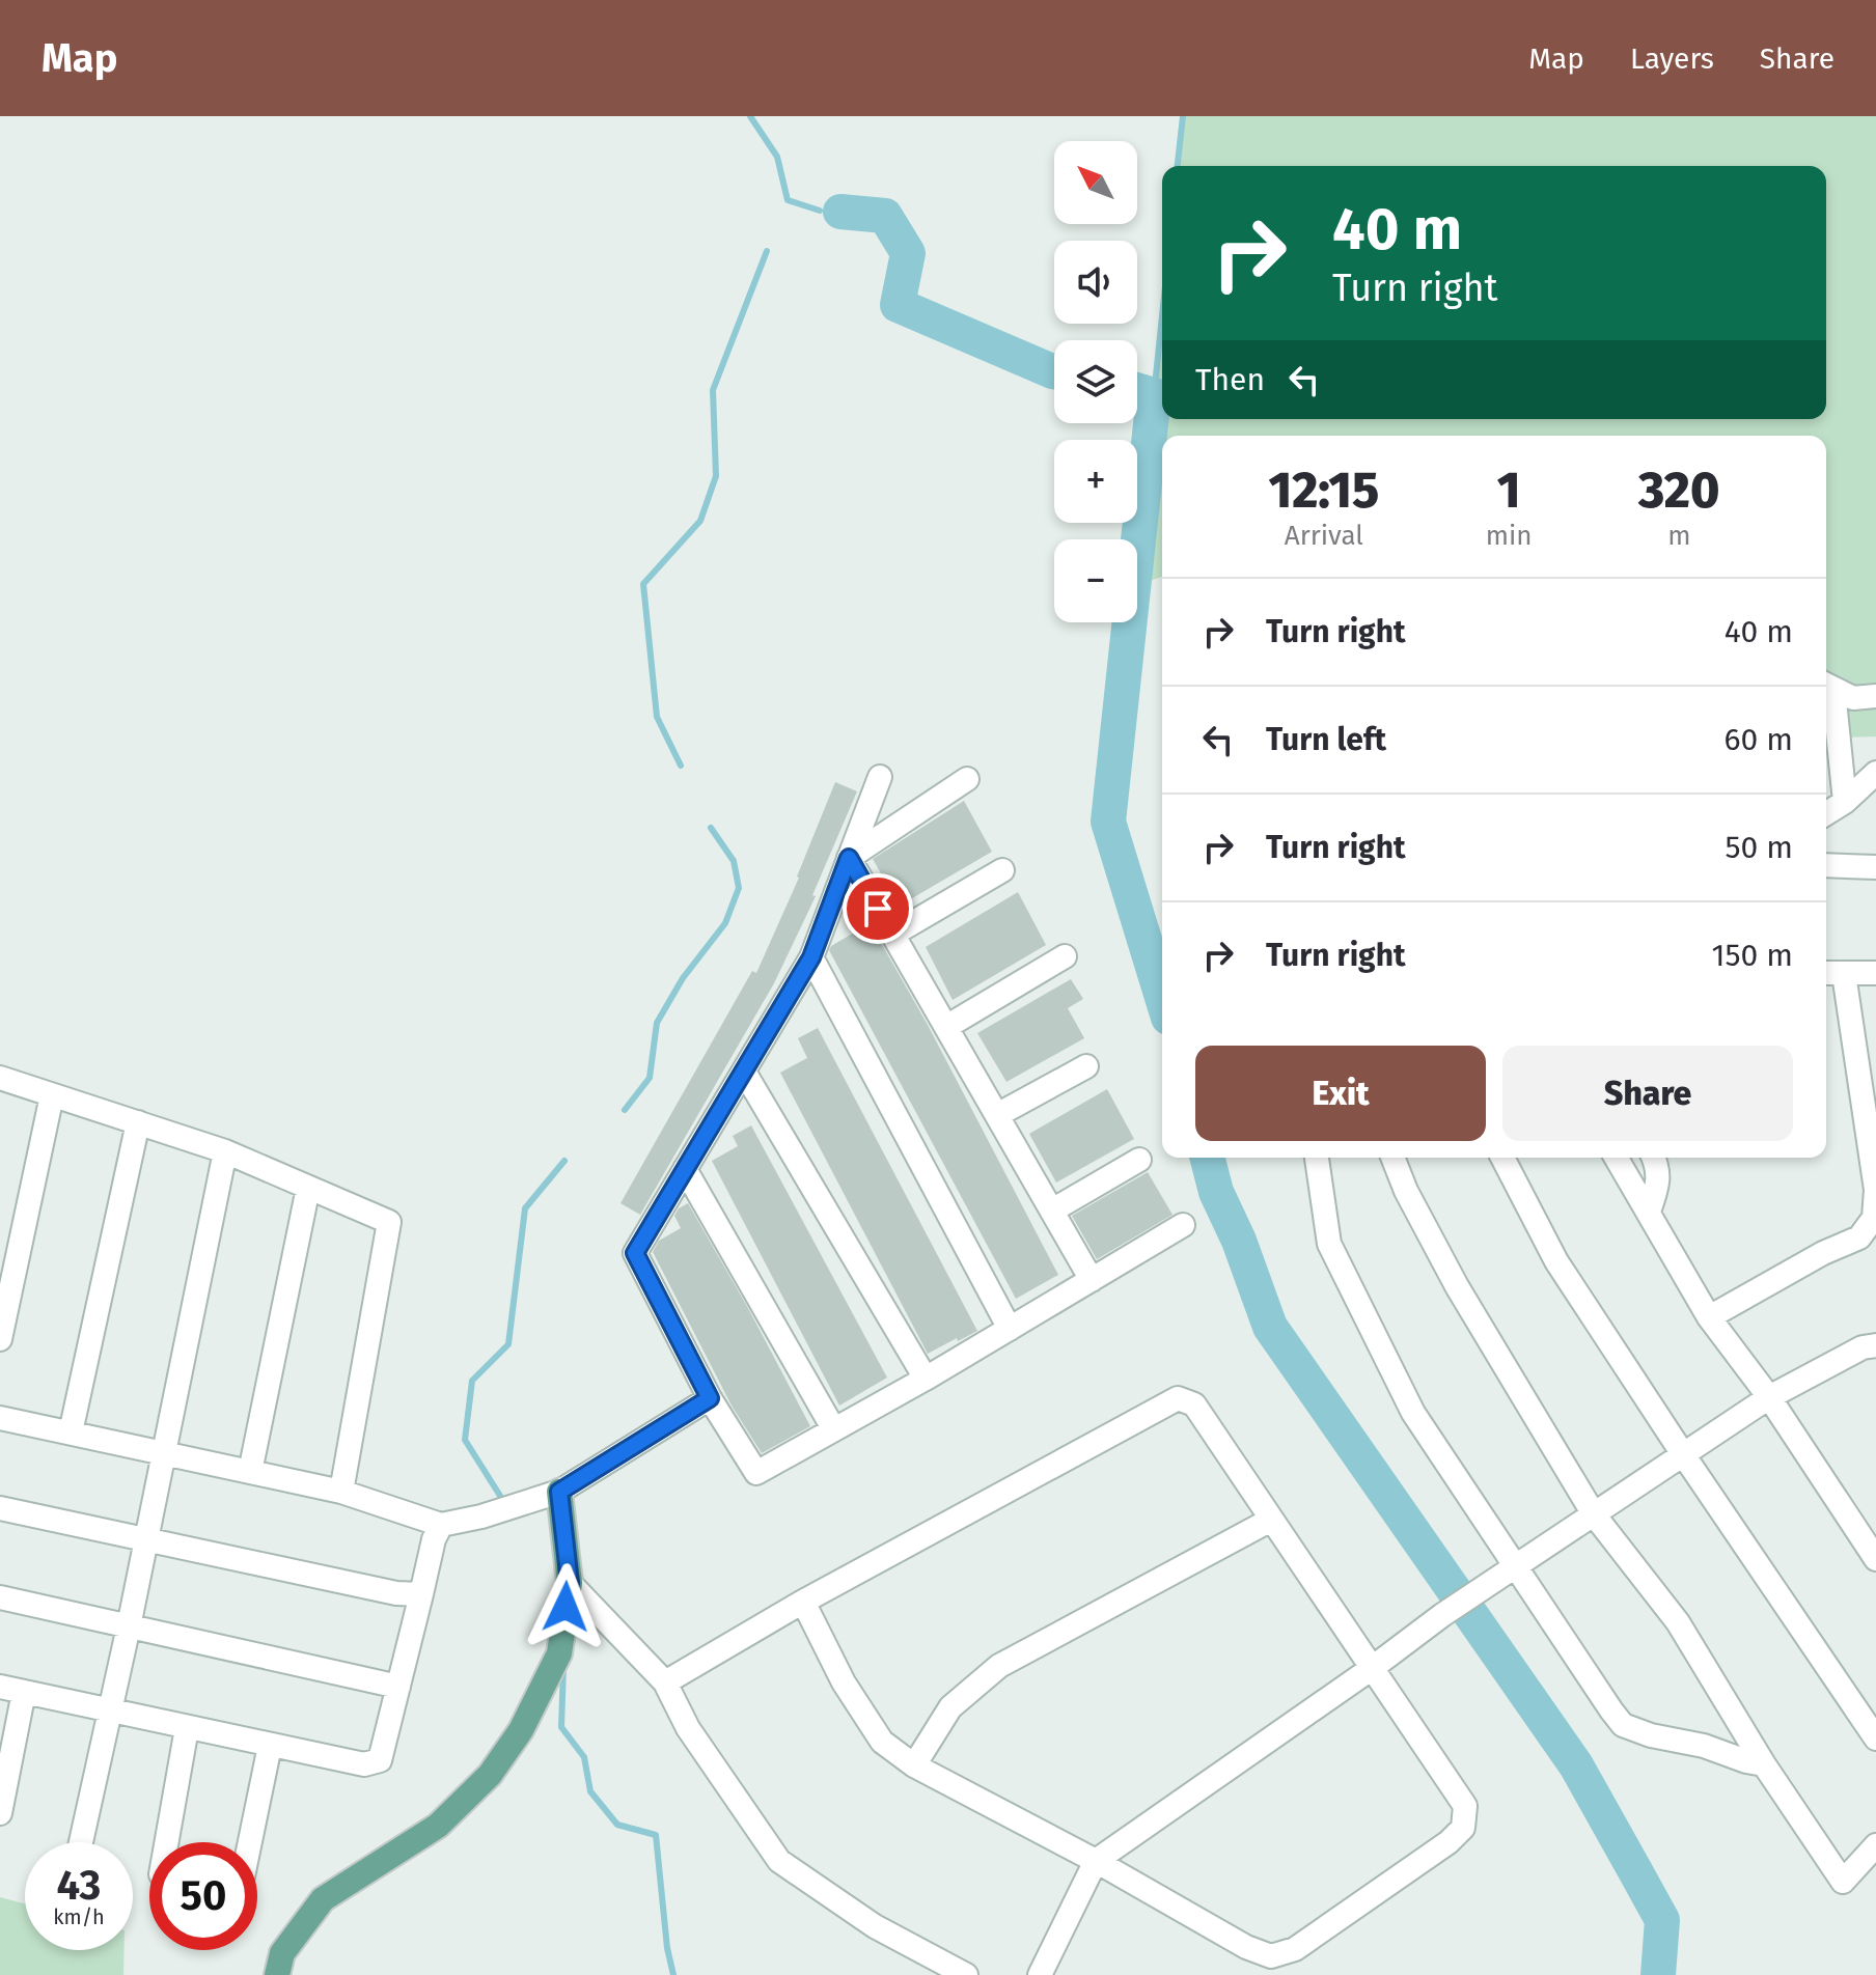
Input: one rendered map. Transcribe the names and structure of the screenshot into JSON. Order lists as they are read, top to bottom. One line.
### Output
{"north":"top left","page":{"header":"Map","nav":["Map","Layers","Share"],"map_buttons":["+","−"],"turn":["40 m","Turn right"],"then":"Then","eta":["12:15","Arrival","1","min","320","m"],"list":[{"name":"Turn right","value":"40 m"},{"name":"Turn left","value":"60 m"},{"name":"Turn right","value":"50 m"},{"name":"Turn right","value":"150 m"}],"buttons":["Exit","Share"],"speed":"43 km/h","limit":"50"}}
